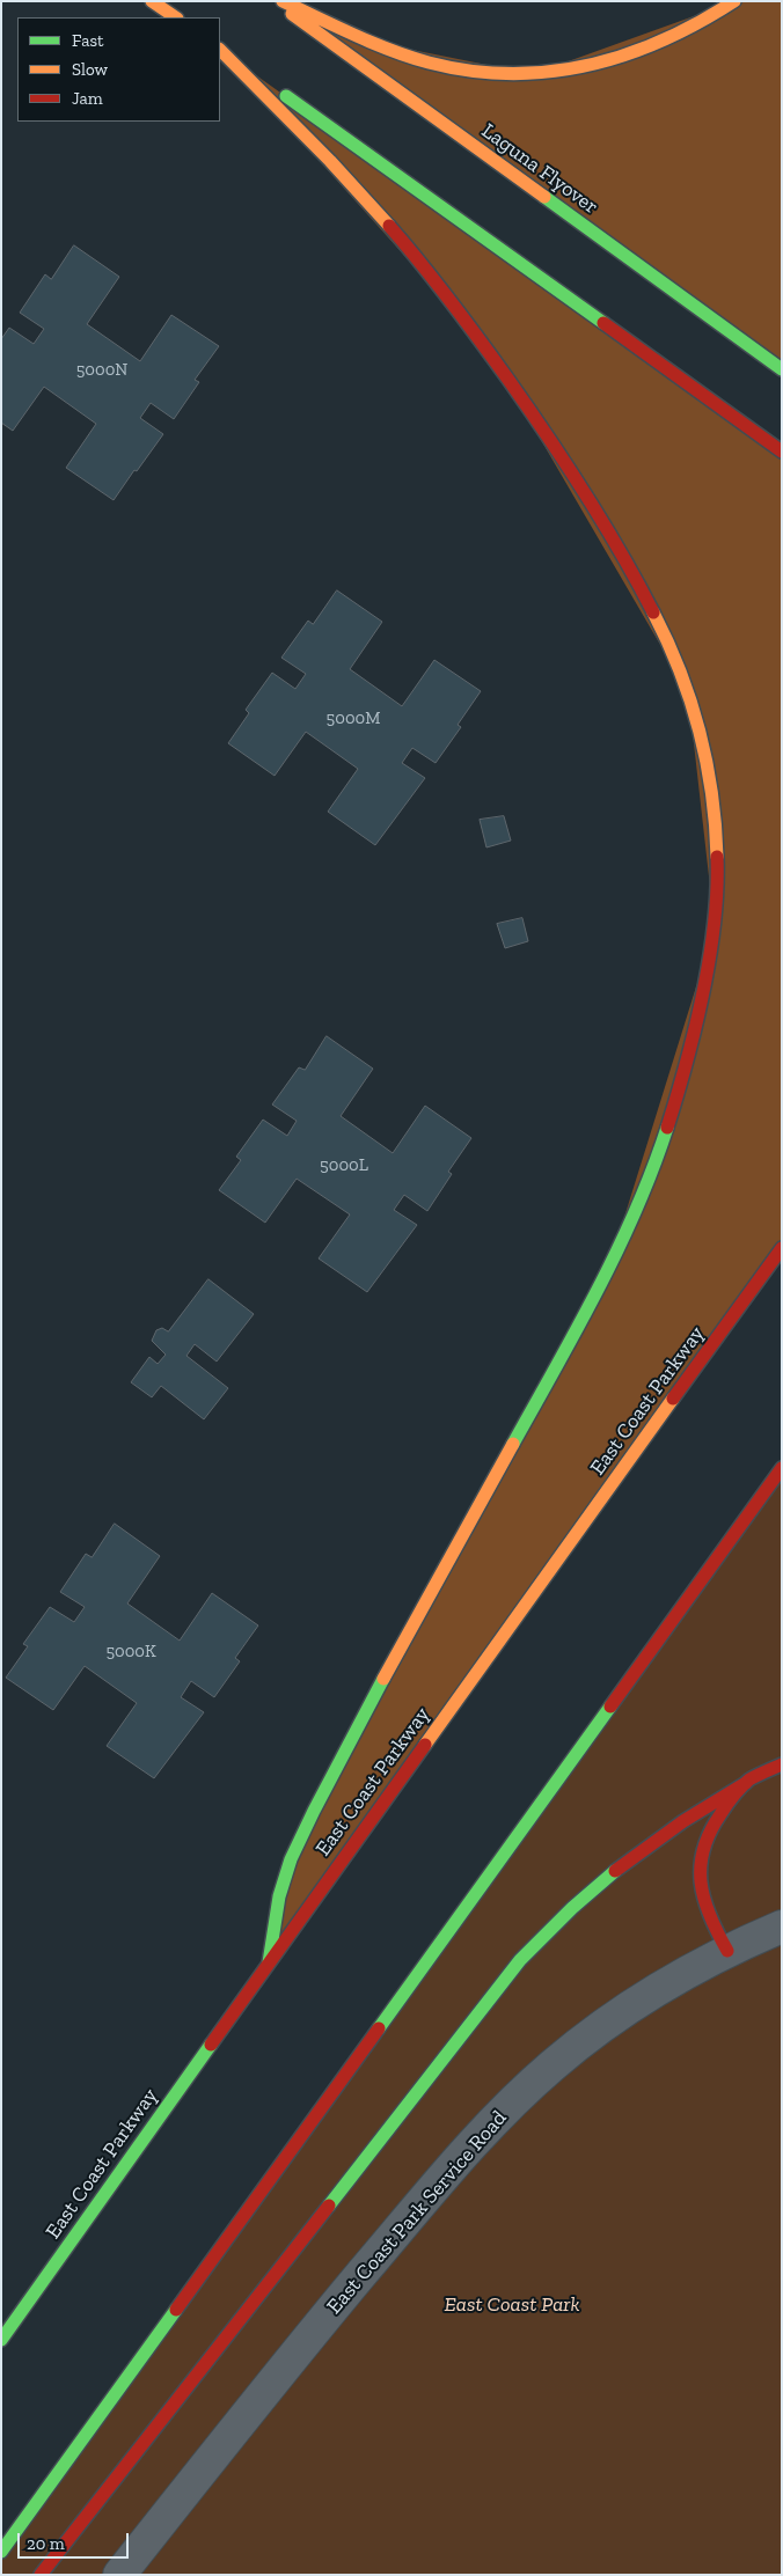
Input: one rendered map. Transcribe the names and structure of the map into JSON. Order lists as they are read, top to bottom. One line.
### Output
{"streets":{"main road":["Laguna Flyover","East Coast Parkway"],"street":["East Coast Park Service Road"]},"parks":["East Coast Park"],"house_numbers":["5000N","5000M","5000L","5000K"],"legend":["Fast","Slow","Jam"],"scale_bar":"20 m"}
